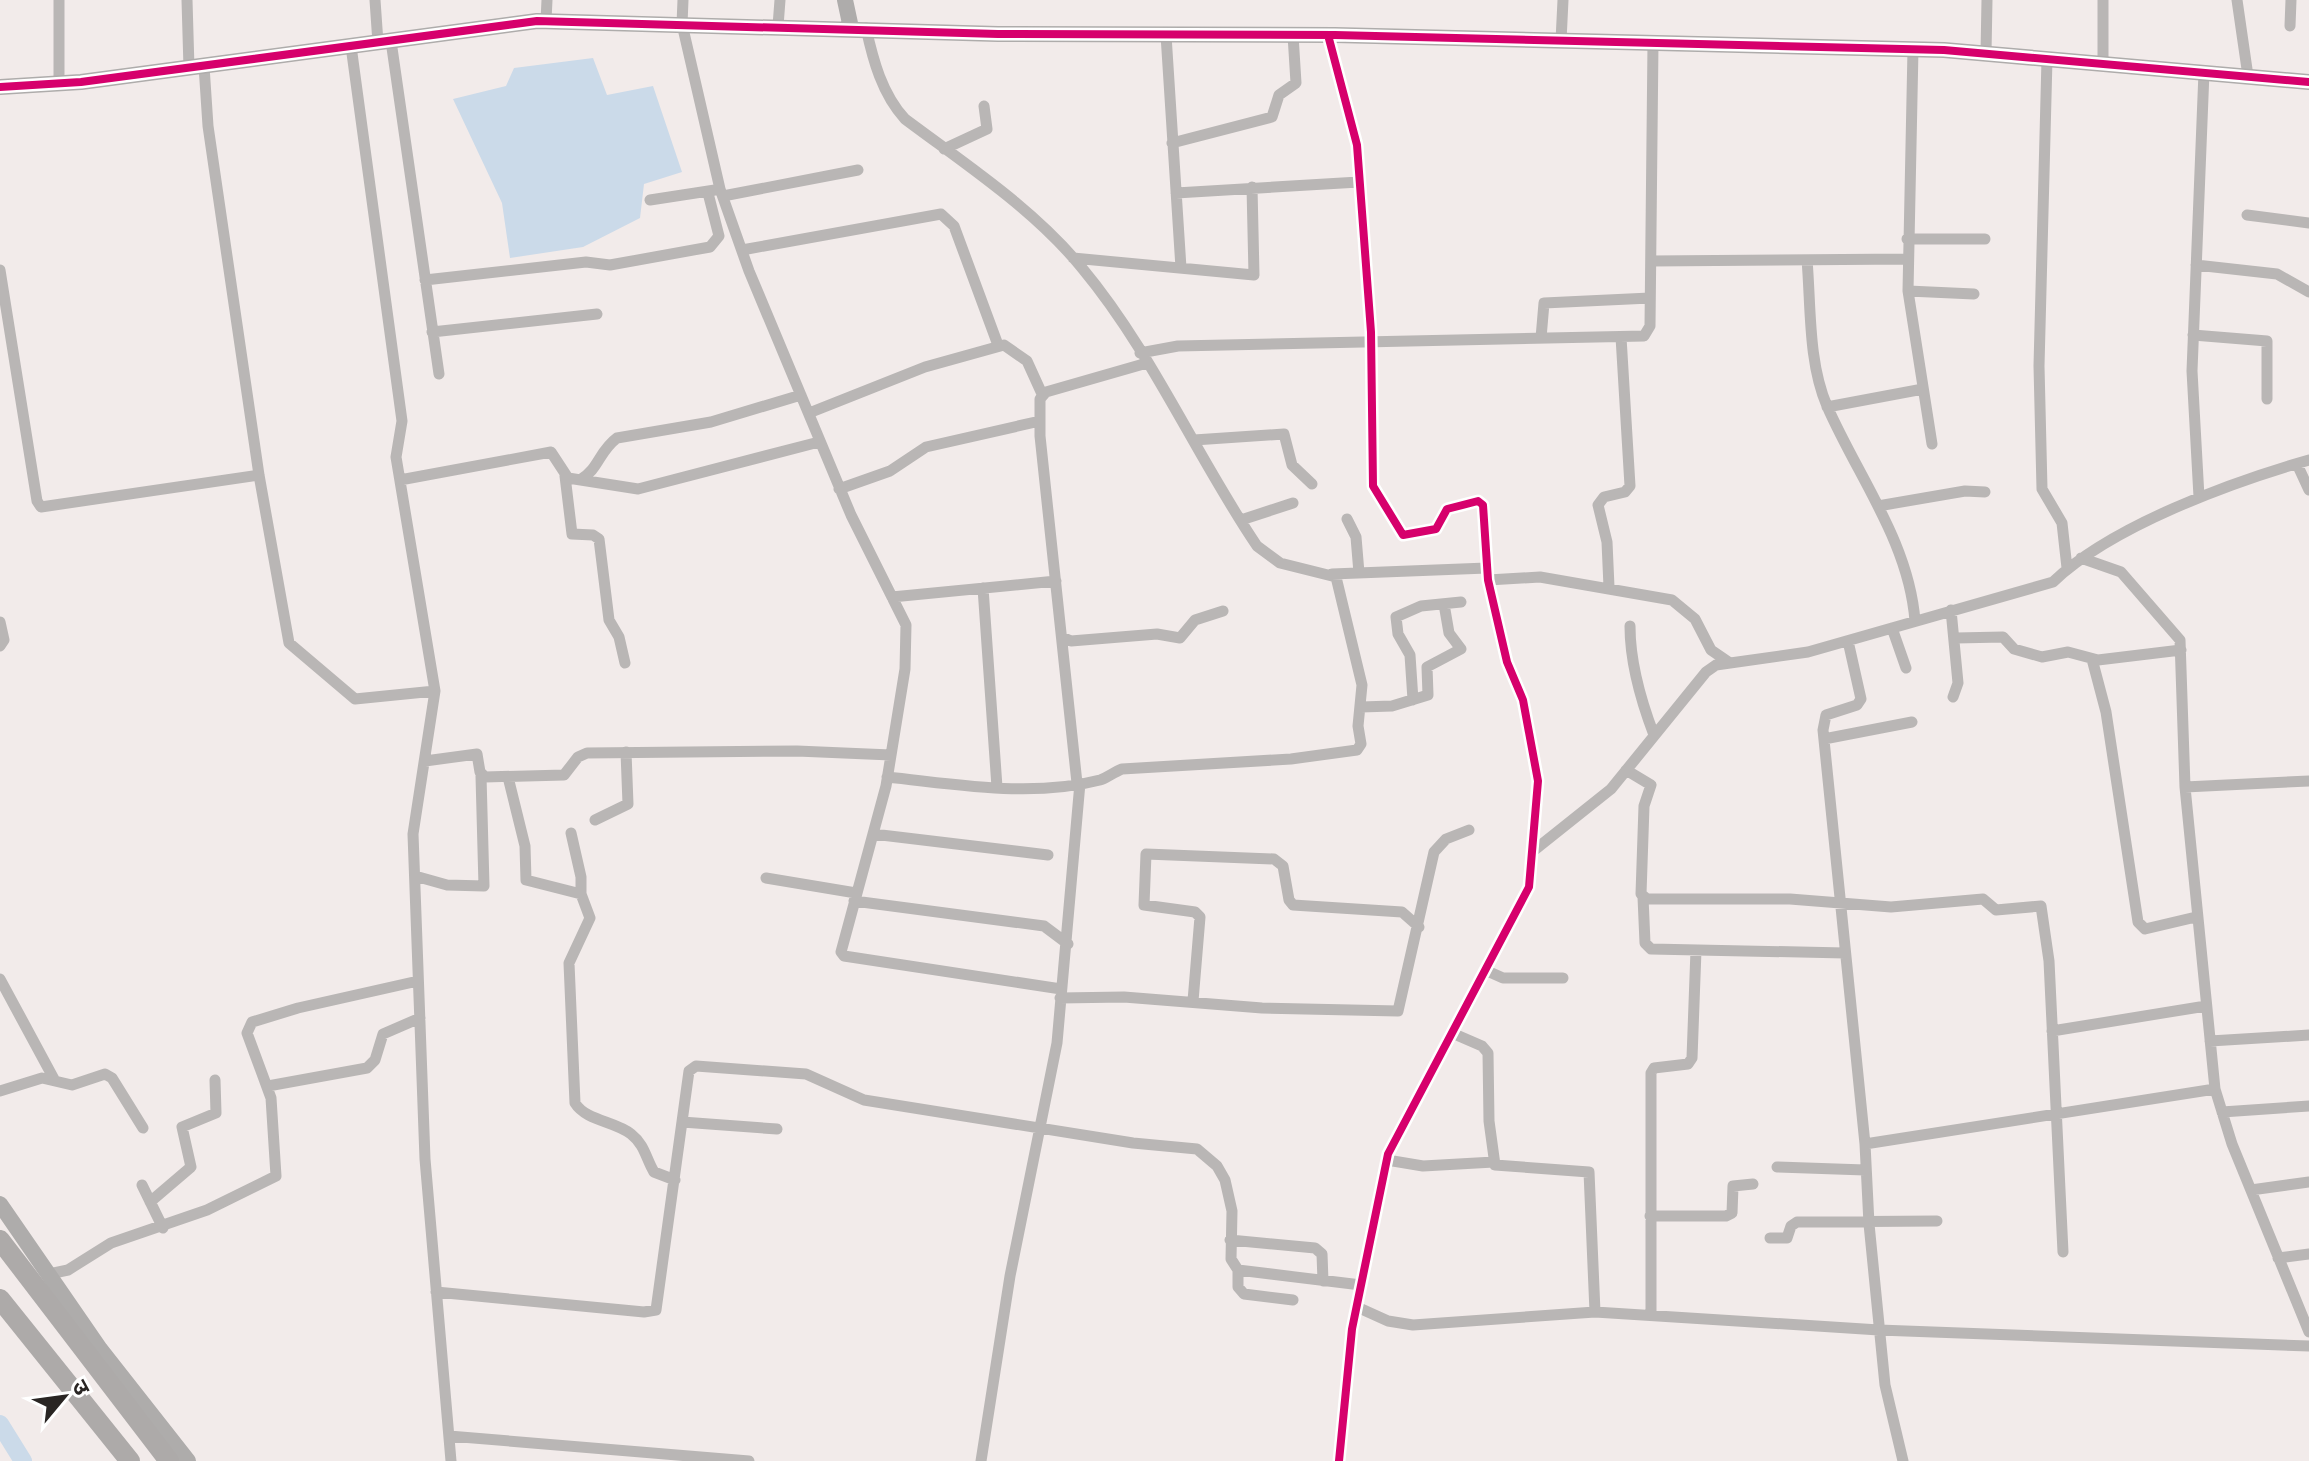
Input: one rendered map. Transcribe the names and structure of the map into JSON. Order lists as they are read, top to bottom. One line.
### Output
{"north":"top right"}
